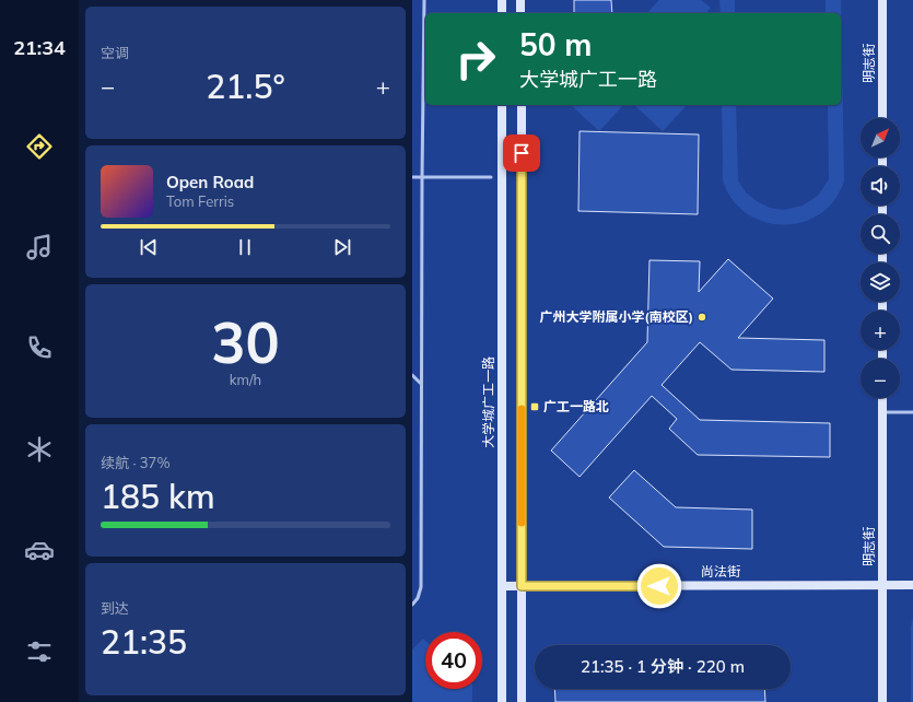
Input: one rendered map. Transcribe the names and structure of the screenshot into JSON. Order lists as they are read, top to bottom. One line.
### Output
{"streets":{"main road":["明志街","大学城广工一路","尚法街"]},"crossings":[["明志街","尚法街"],["大学城广工一路","尚法街"]],"places":{"other":["广州大学附属小学(南校区)"],"transit":["广工一路北"]},"north":"top right","page":{"tabs":"21:34","tile":["空调",["30","km/h"],["续航 · 37%","185 km"],["到达","21:35"]],"turn":["50 m","大学城广工一路"],"heat":["−","21.5°","+"],"map_buttons":["+","−"],"song":["Open Road","Tom Ferris"],"limit":"40","trip":"21:35 · 1 分钟 · 220 m"}}
